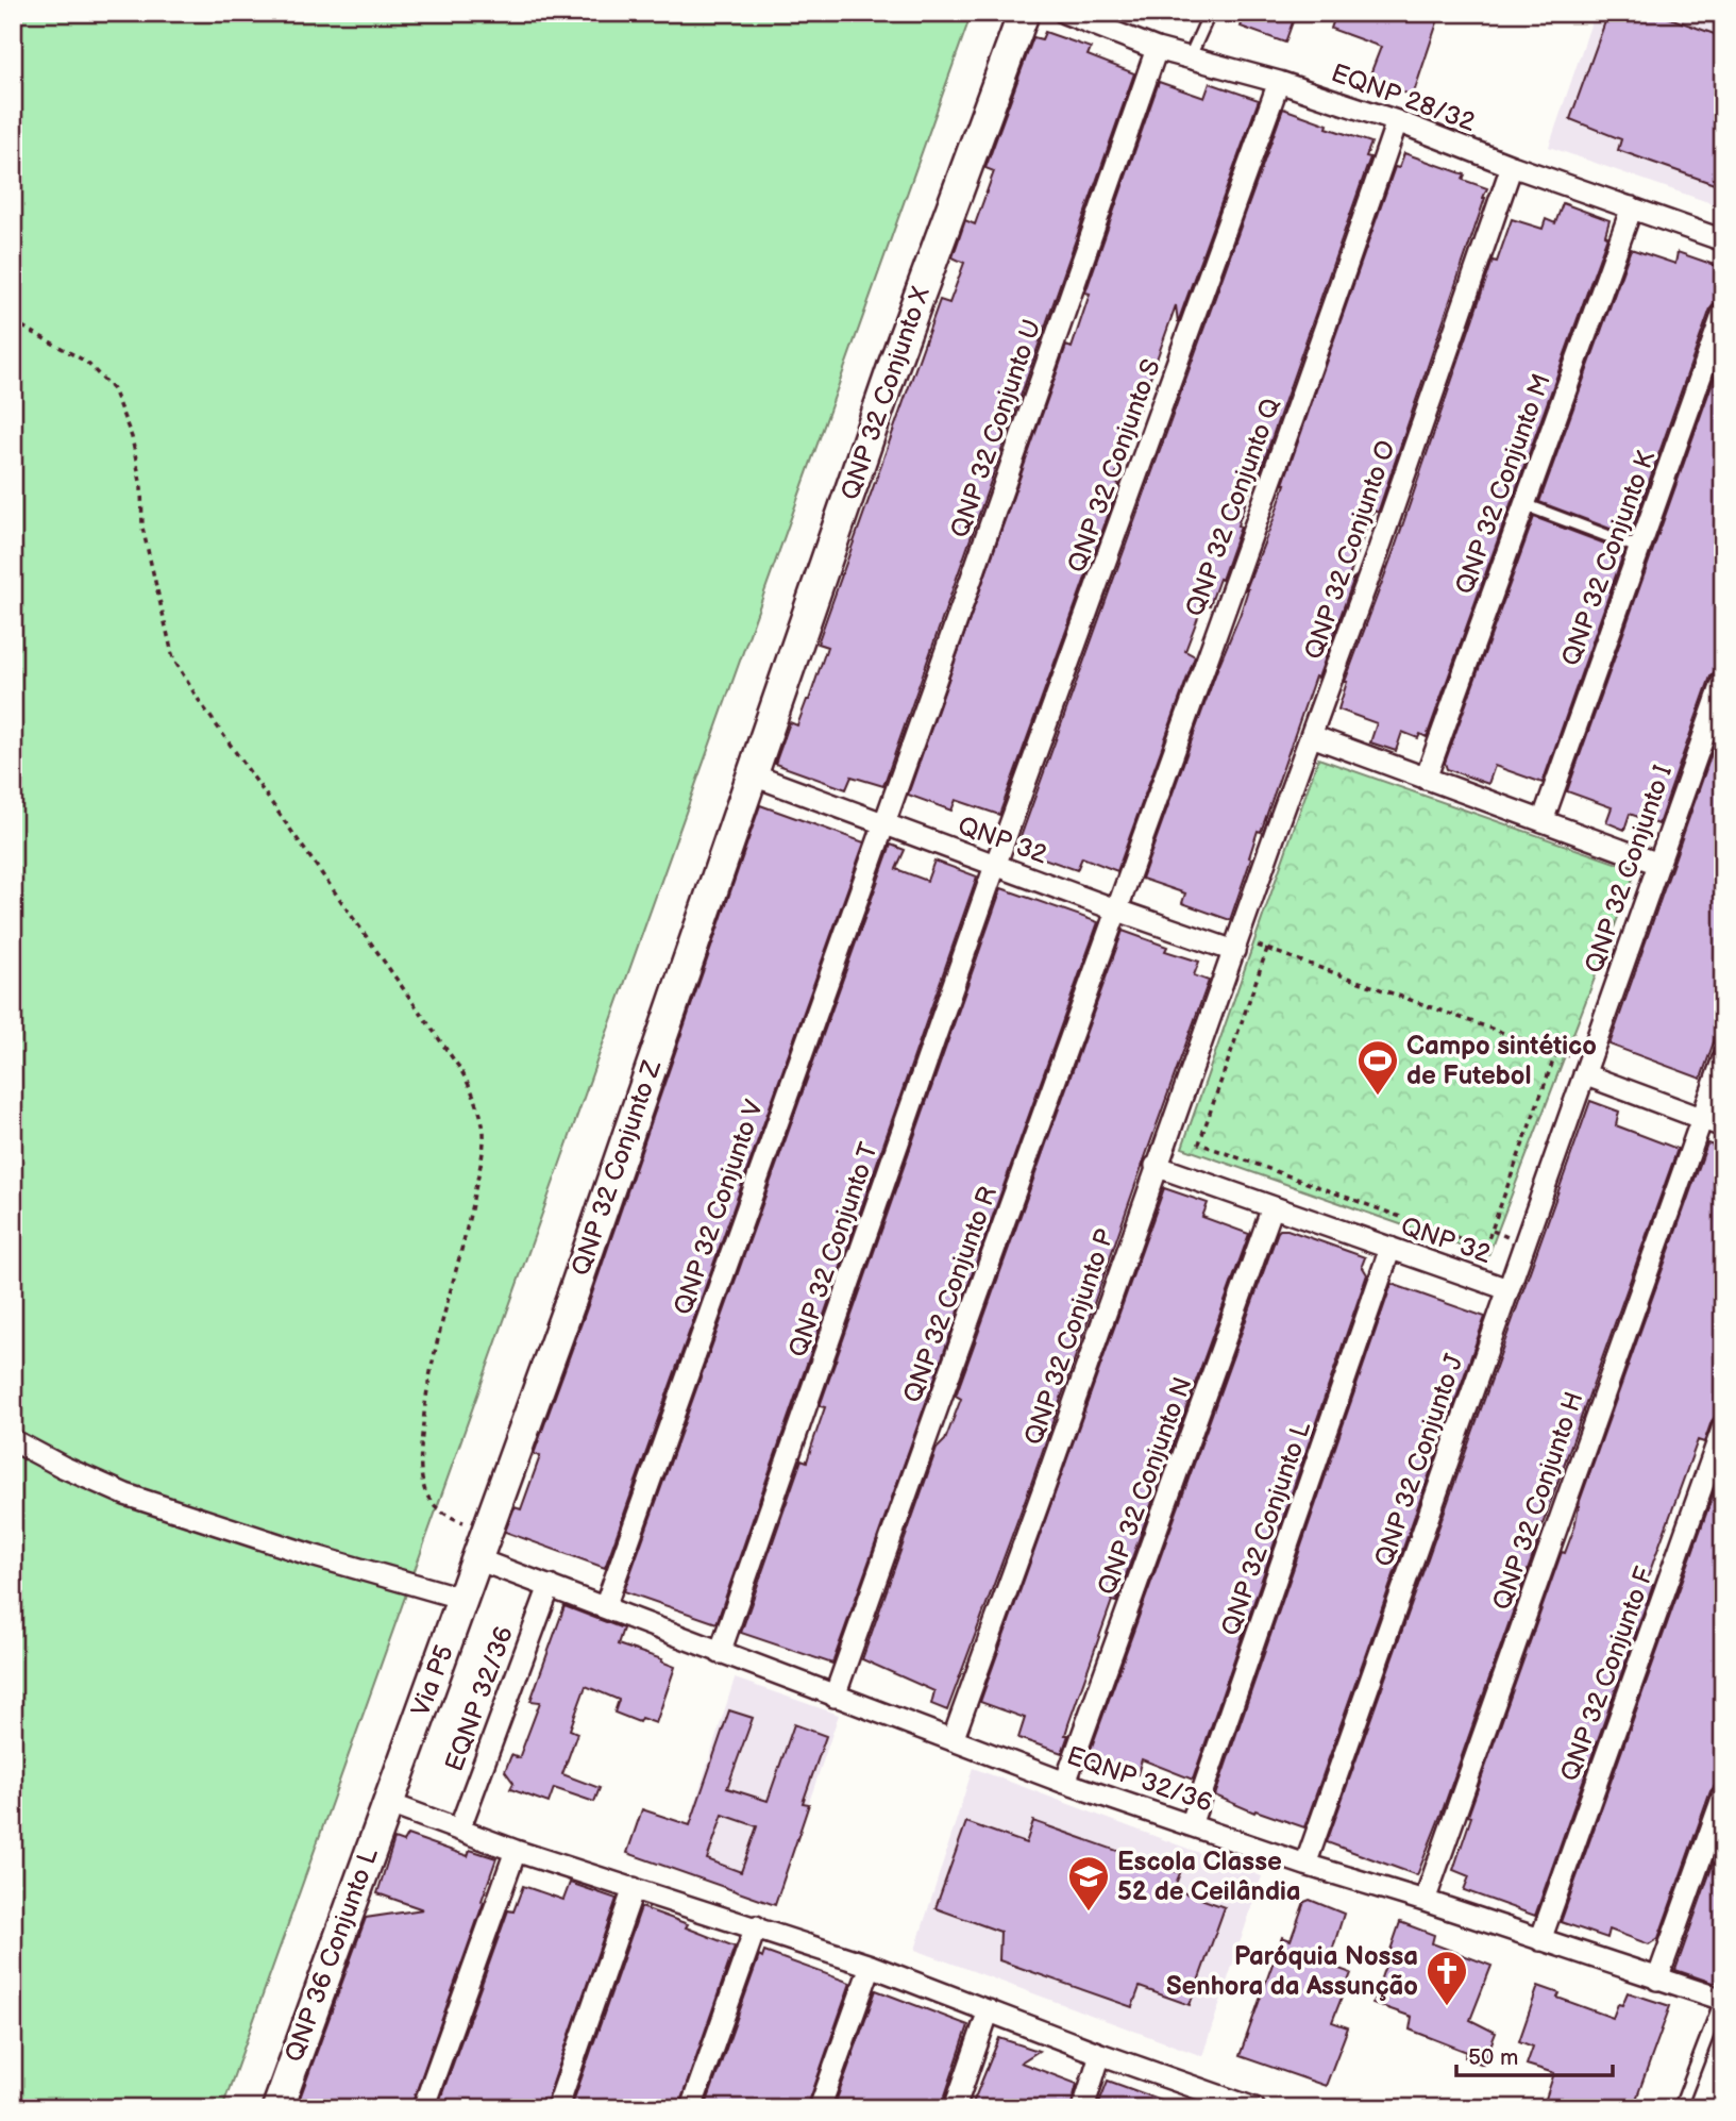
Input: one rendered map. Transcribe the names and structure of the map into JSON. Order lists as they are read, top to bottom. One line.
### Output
{"streets":{"street":["EQNP 28/32","QNP 32 Conjunto X","QNP 32 Conjunto U","QNP 32 Conjunto S","QNP 32 Conjunto M","QNP 32 Conjunto Q","QNP 32 Conjunto O","QNP 32 Conjunto K","QNP 32","QNP 32 Conjunto I","QNP 32 Conjunto Z","QNP 32 Conjunto V","QNP 32 Conjunto T","QNP 32 Conjunto R","QNP 32 Conjunto P","QNP 32 Conjunto J","QNP 32 Conjunto N","QNP 32 Conjunto H","QNP 32 Conjunto L","QNP 32 Conjunto F","Via P5","EQNP 32/36","QNP 36 Conjunto L"]},"crossings":[["EQNP 28/32","QNP 32 Conjunto U"],["EQNP 28/32","QNP 32 Conjunto S"],["EQNP 28/32","QNP 32 Conjunto M"],["EQNP 28/32","QNP 32 Conjunto Q"],["EQNP 28/32","QNP 32 Conjunto O"],["QNP 32 Conjunto X","QNP 32"],["QNP 32 Conjunto X","QNP 32 Conjunto Z"],["QNP 32 Conjunto U","QNP 32"],["QNP 32 Conjunto U","QNP 32 Conjunto V"],["QNP 32 Conjunto S","QNP 32"],["QNP 32 Conjunto S","QNP 32 Conjunto T"],["QNP 32 Conjunto Q","QNP 32"],["QNP 32 Conjunto Q","QNP 32 Conjunto R"],["QNP 32 Conjunto O","QNP 32"],["QNP 32 Conjunto O","QNP 32 Conjunto P"],["QNP 32","QNP 32 Conjunto Z"],["QNP 32","QNP 32 Conjunto V"],["QNP 32","QNP 32 Conjunto T"],["QNP 32","QNP 32 Conjunto R"],["QNP 32","QNP 32 Conjunto P"],["QNP 32","QNP 32 Conjunto J"],["QNP 32","QNP 32 Conjunto N"],["QNP 32","QNP 32 Conjunto L"],["QNP 32 Conjunto I","QNP 32 Conjunto J"],["QNP 32 Conjunto Z","Via P5"],["QNP 32 Conjunto Z","EQNP 32/36"],["QNP 32 Conjunto V","EQNP 32/36"],["QNP 32 Conjunto T","EQNP 32/36"],["QNP 32 Conjunto R","EQNP 32/36"],["QNP 32 Conjunto P","EQNP 32/36"],["QNP 32 Conjunto J","EQNP 32/36"],["QNP 32 Conjunto N","EQNP 32/36"],["QNP 32 Conjunto H","EQNP 32/36"],["QNP 32 Conjunto L","EQNP 32/36"],["QNP 32 Conjunto F","EQNP 32/36"],["Via P5","EQNP 32/36"],["Via P5","QNP 36 Conjunto L"]],"places":{"sports":["Campo sintético de Futebol"],"school or university":["Escola Classe 52 de Ceilândia"],"church":["Paróquia Nossa Senhora da Assunção"]},"scale_bar":"50 m"}
